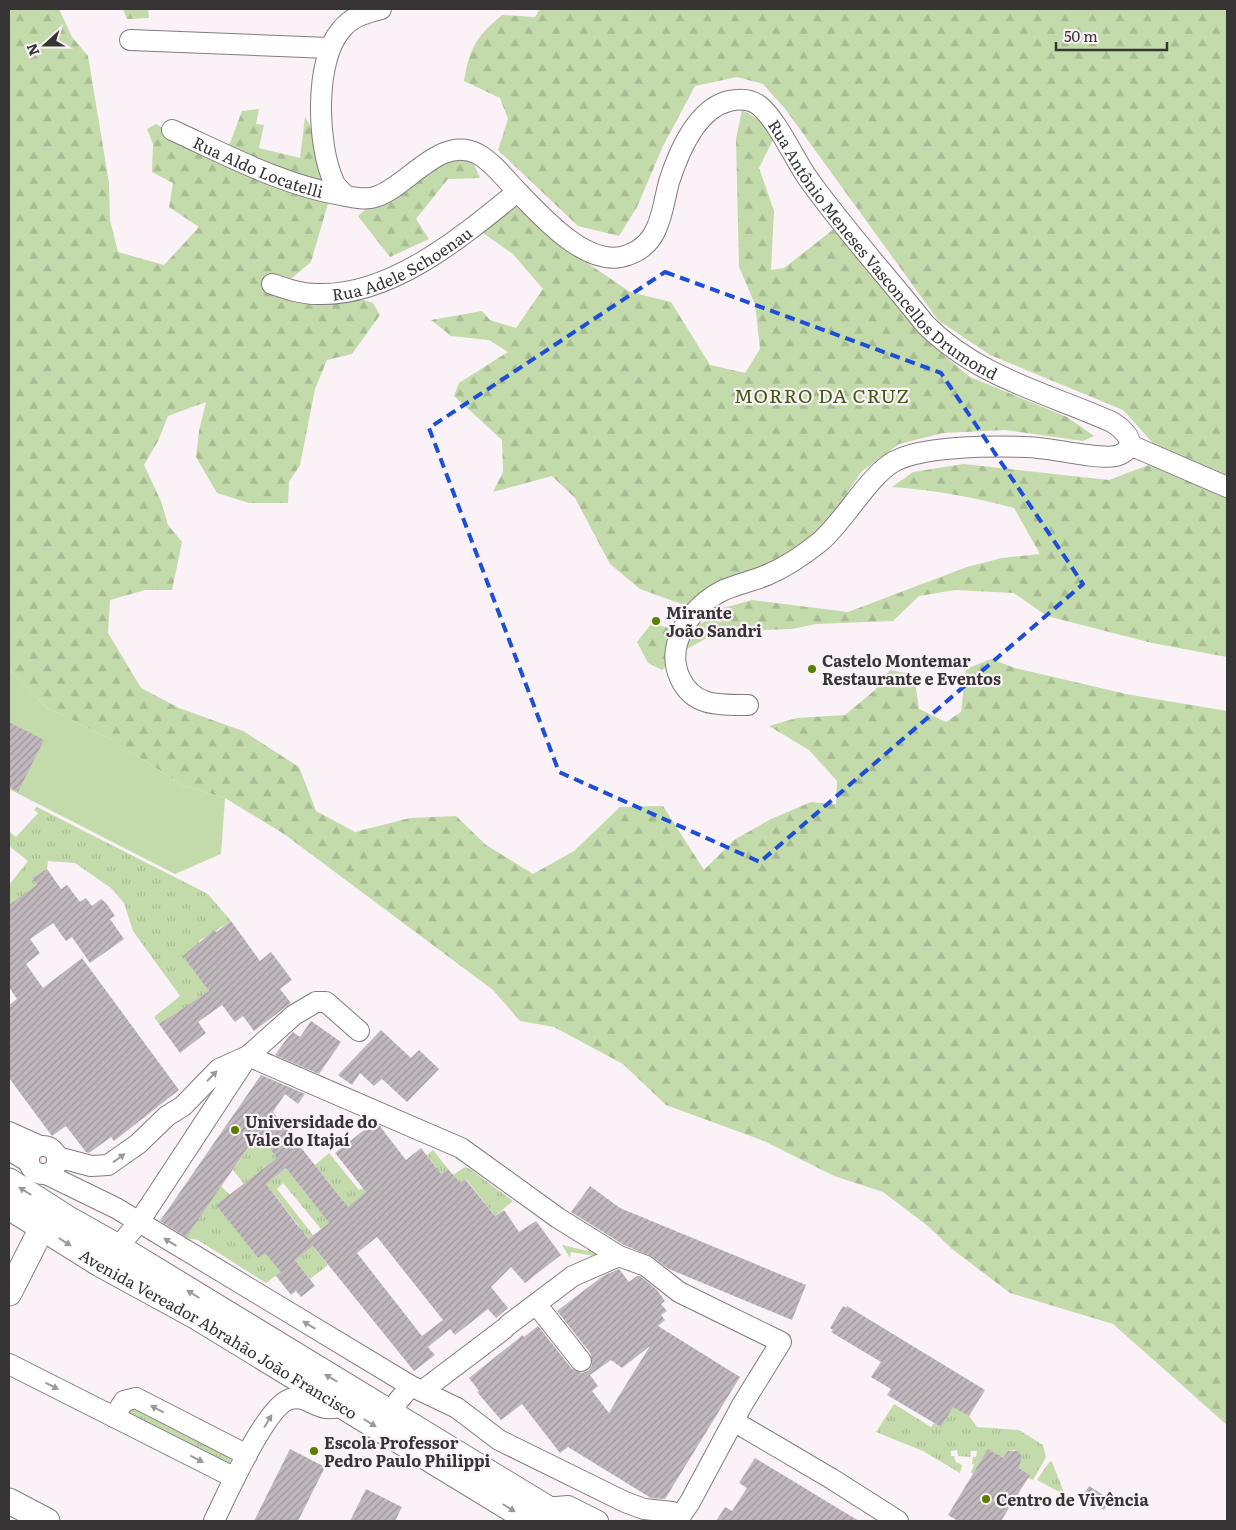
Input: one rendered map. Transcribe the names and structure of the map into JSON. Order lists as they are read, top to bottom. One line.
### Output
{"streets":{"main road":["Avenida Vereador Abrahão João Francisco"],"street":["Rua Aldo Locatelli","Rua Antônio Meneses Vasconcellos Drumond","Rua Adele Schoenau"]},"crossings":[["Rua Aldo Locatelli","Rua Antônio Meneses Vasconcellos Drumond"],["Rua Antônio Meneses Vasconcellos Drumond","Rua Adele Schoenau"]],"districts":["MORRO DA CRUZ"],"places":["Mirante João Sandri","Castelo Montemar Restaurante e Eventos","Universidade do Vale do Itajaí","Escola Professor Pedro Paulo Philippi","Centro de Vivência"],"scale_bar":"50 m","north":"left"}
